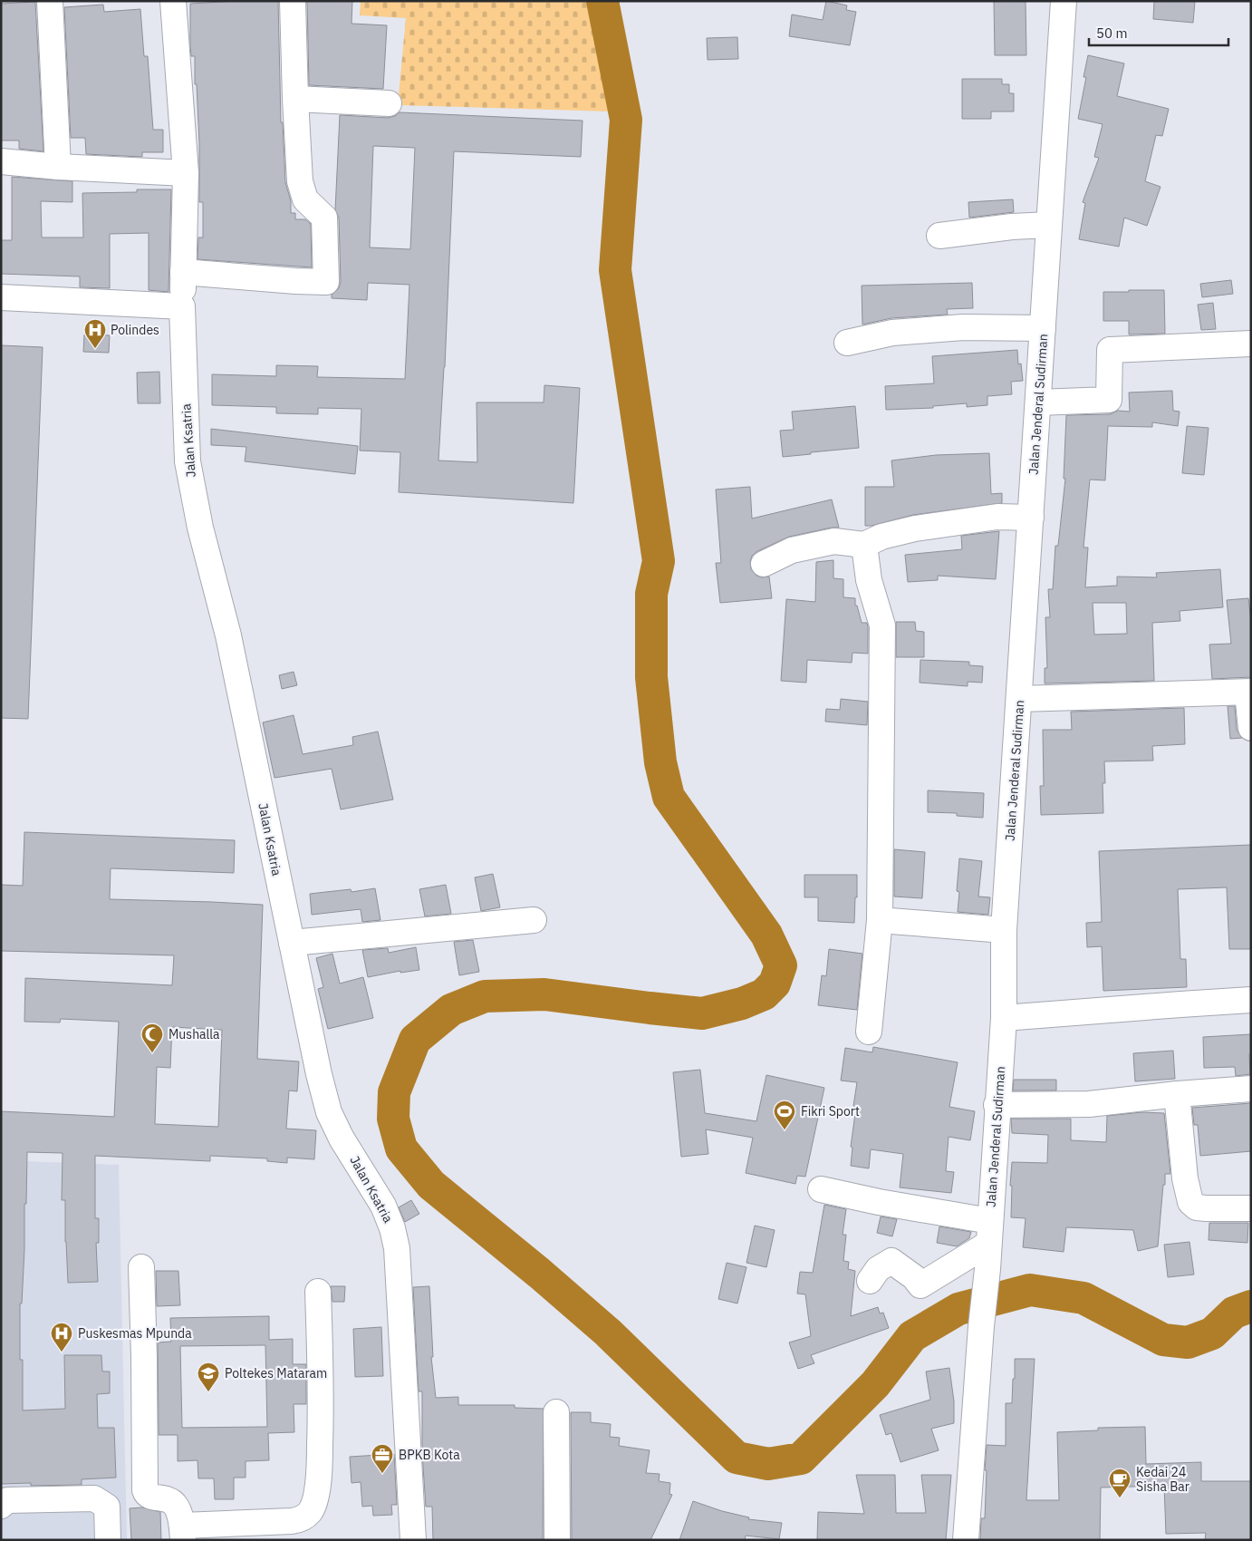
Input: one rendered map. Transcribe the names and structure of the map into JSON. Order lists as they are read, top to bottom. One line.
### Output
{"streets":{"street":["Jalan Jenderal Sudirman","Jalan Ksatria"]},"places":{"hospital":["Polindes","Puskesmas Mpunda"],"mosque":["Mushalla"],"sports":["Fikri Sport"],"school or university":["Poltekes Mataram"],"office":["BPKB Kota"],"cafe":["Kedai 24 Sisha Bar"]},"scale_bar":"50 m"}
